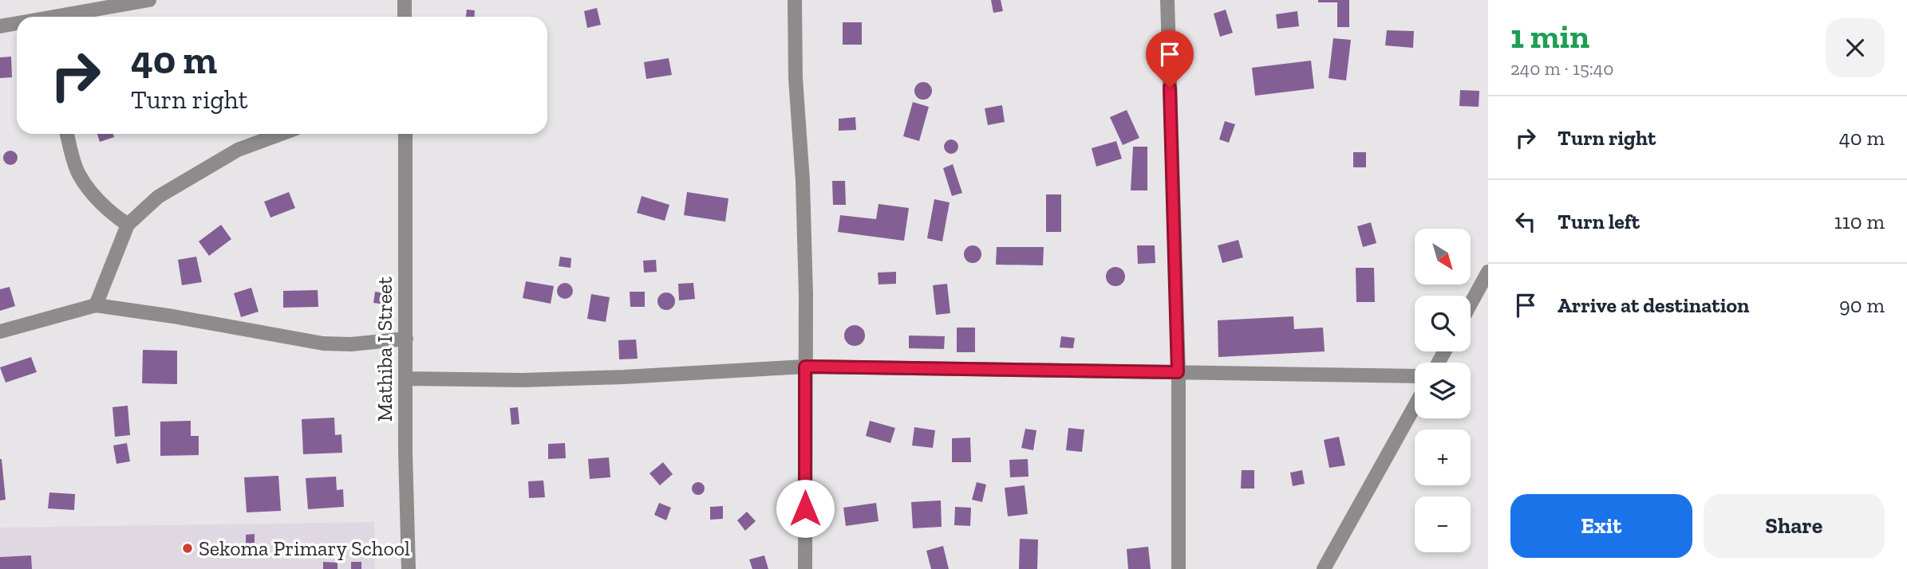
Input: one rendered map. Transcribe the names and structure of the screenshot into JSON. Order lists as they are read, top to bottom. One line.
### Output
{"streets":{"street":["Mathiba I Street"]},"places":["Sekoma Primary School"],"north":"bottom right","page":{"heading":["1 min","240 m · 15:40"],"turn":["40 m","Turn right"],"list":[{"name":"Turn right","value":"40 m"},{"name":"Turn left","value":"110 m"},{"name":"Arrive at destination","value":"90 m"}],"map_buttons":["+","−"],"buttons":["Exit","Share"]}}
